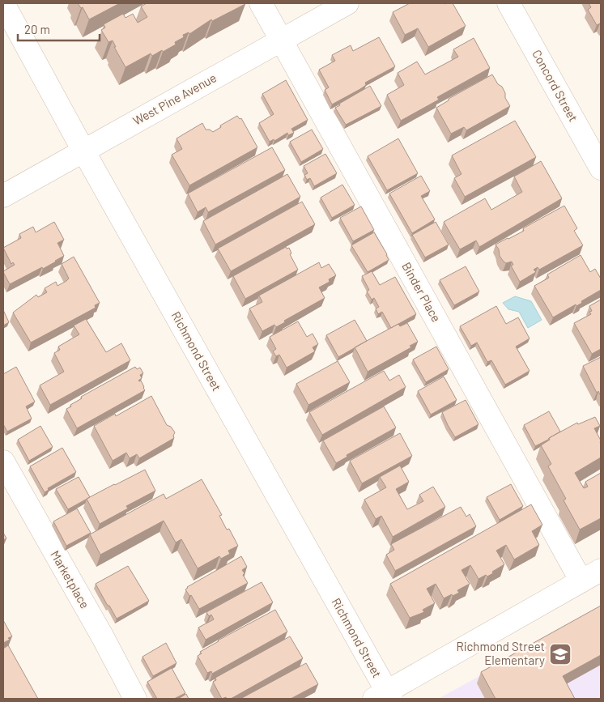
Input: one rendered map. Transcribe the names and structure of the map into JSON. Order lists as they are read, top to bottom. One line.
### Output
{"streets":{"street":["Concord Street","West Pine Avenue","Binder Place","Richmond Street","Marketplace"]},"crossings":[["West Pine Avenue","Binder Place"],["West Pine Avenue","Richmond Street"]],"places":{"school or university":["Richmond Street Elementary"]},"scale_bar":"20 m"}
